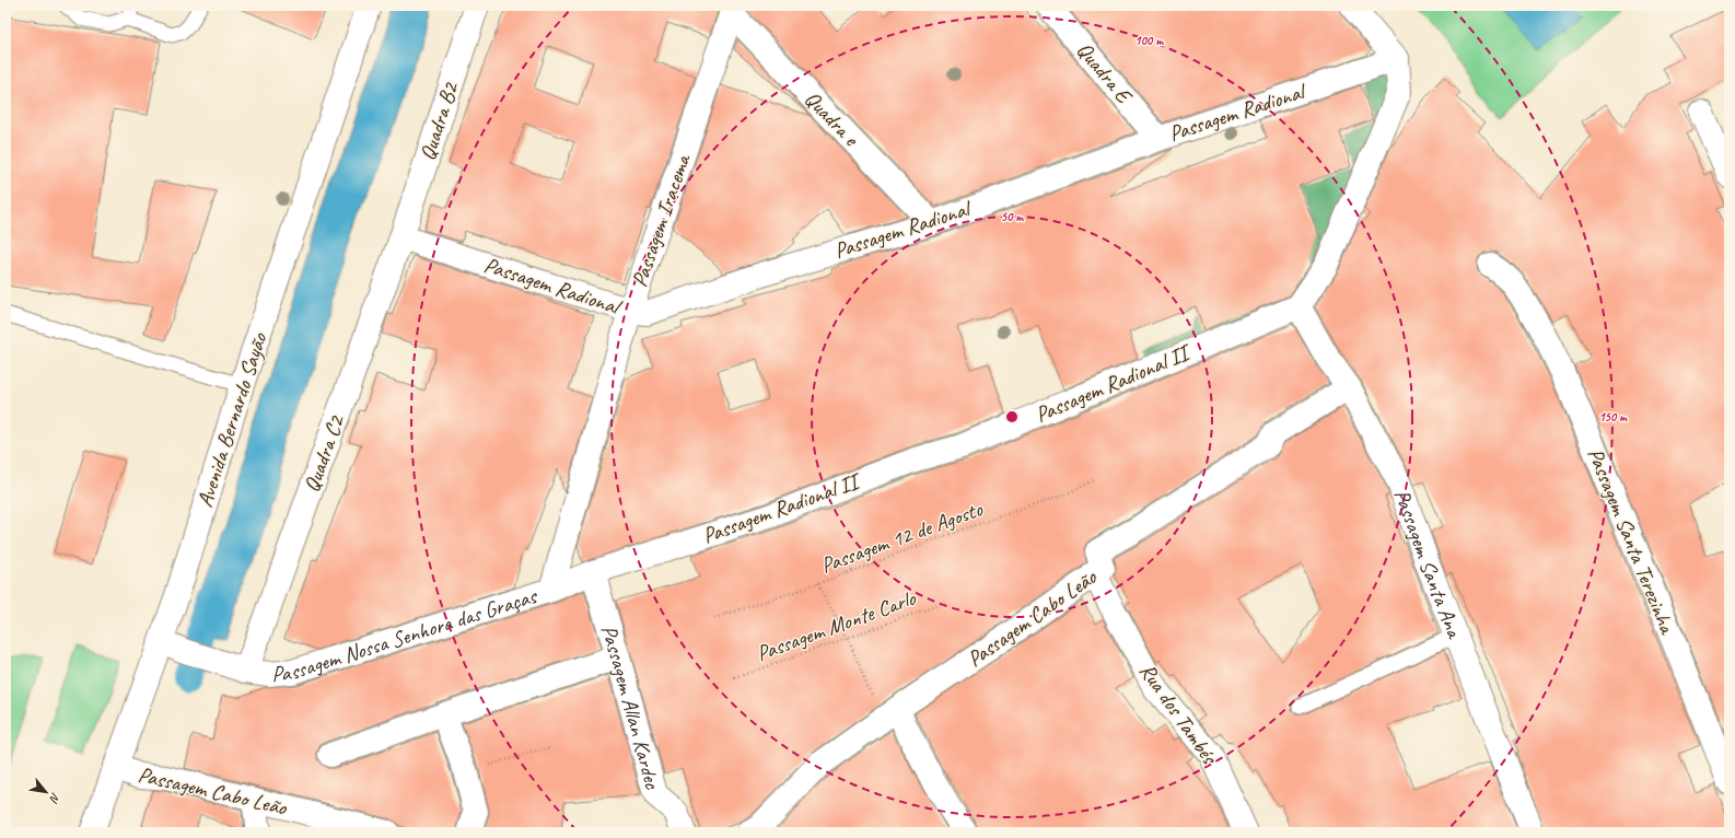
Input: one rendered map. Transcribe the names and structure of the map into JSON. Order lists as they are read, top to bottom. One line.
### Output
{"streets":{"street":["Quadra E","Passagem Radional","Quadra e","Quadra B2","Passagem Iracema","Passagem Radional II","Avenida Bernardo Sayão","Quadra C2","Passagem Santa Terezinha","Passagem Santa Ana","Passagem Cabo Leão","Passagem Nossa Senhora das Graças","Passagem Allan Kardec","Rua dos Tambés"],"path":["Passagem 12 de Agosto","Passagem Monte Carlo"]},"crossings":[["Quadra E","Passagem Radional"],["Passagem Radional","Quadra e"],["Passagem Radional","Quadra B2"],["Passagem Radional","Passagem Iracema"],["Passagem Radional","Quadra C2"],["Quadra e","Passagem Iracema"],["Quadra B2","Quadra C2"],["Passagem Iracema","Passagem Nossa Senhora das Graças"],["Passagem Radional II","Passagem Santa Ana"],["Passagem Radional II","Passagem Nossa Senhora das Graças"],["Passagem Radional II","Passagem Allan Kardec"],["Avenida Bernardo Sayão","Passagem Cabo Leão"],["Avenida Bernardo Sayão","Passagem Nossa Senhora das Graças"],["Quadra C2","Passagem Nossa Senhora das Graças"],["Passagem Santa Ana","Passagem Cabo Leão"],["Passagem Cabo Leão","Rua dos Tambés"],["Passagem Nossa Senhora das Graças","Passagem Allan Kardec"]],"north":"bottom right","rings":["100 m","50 m","150 m"]}
